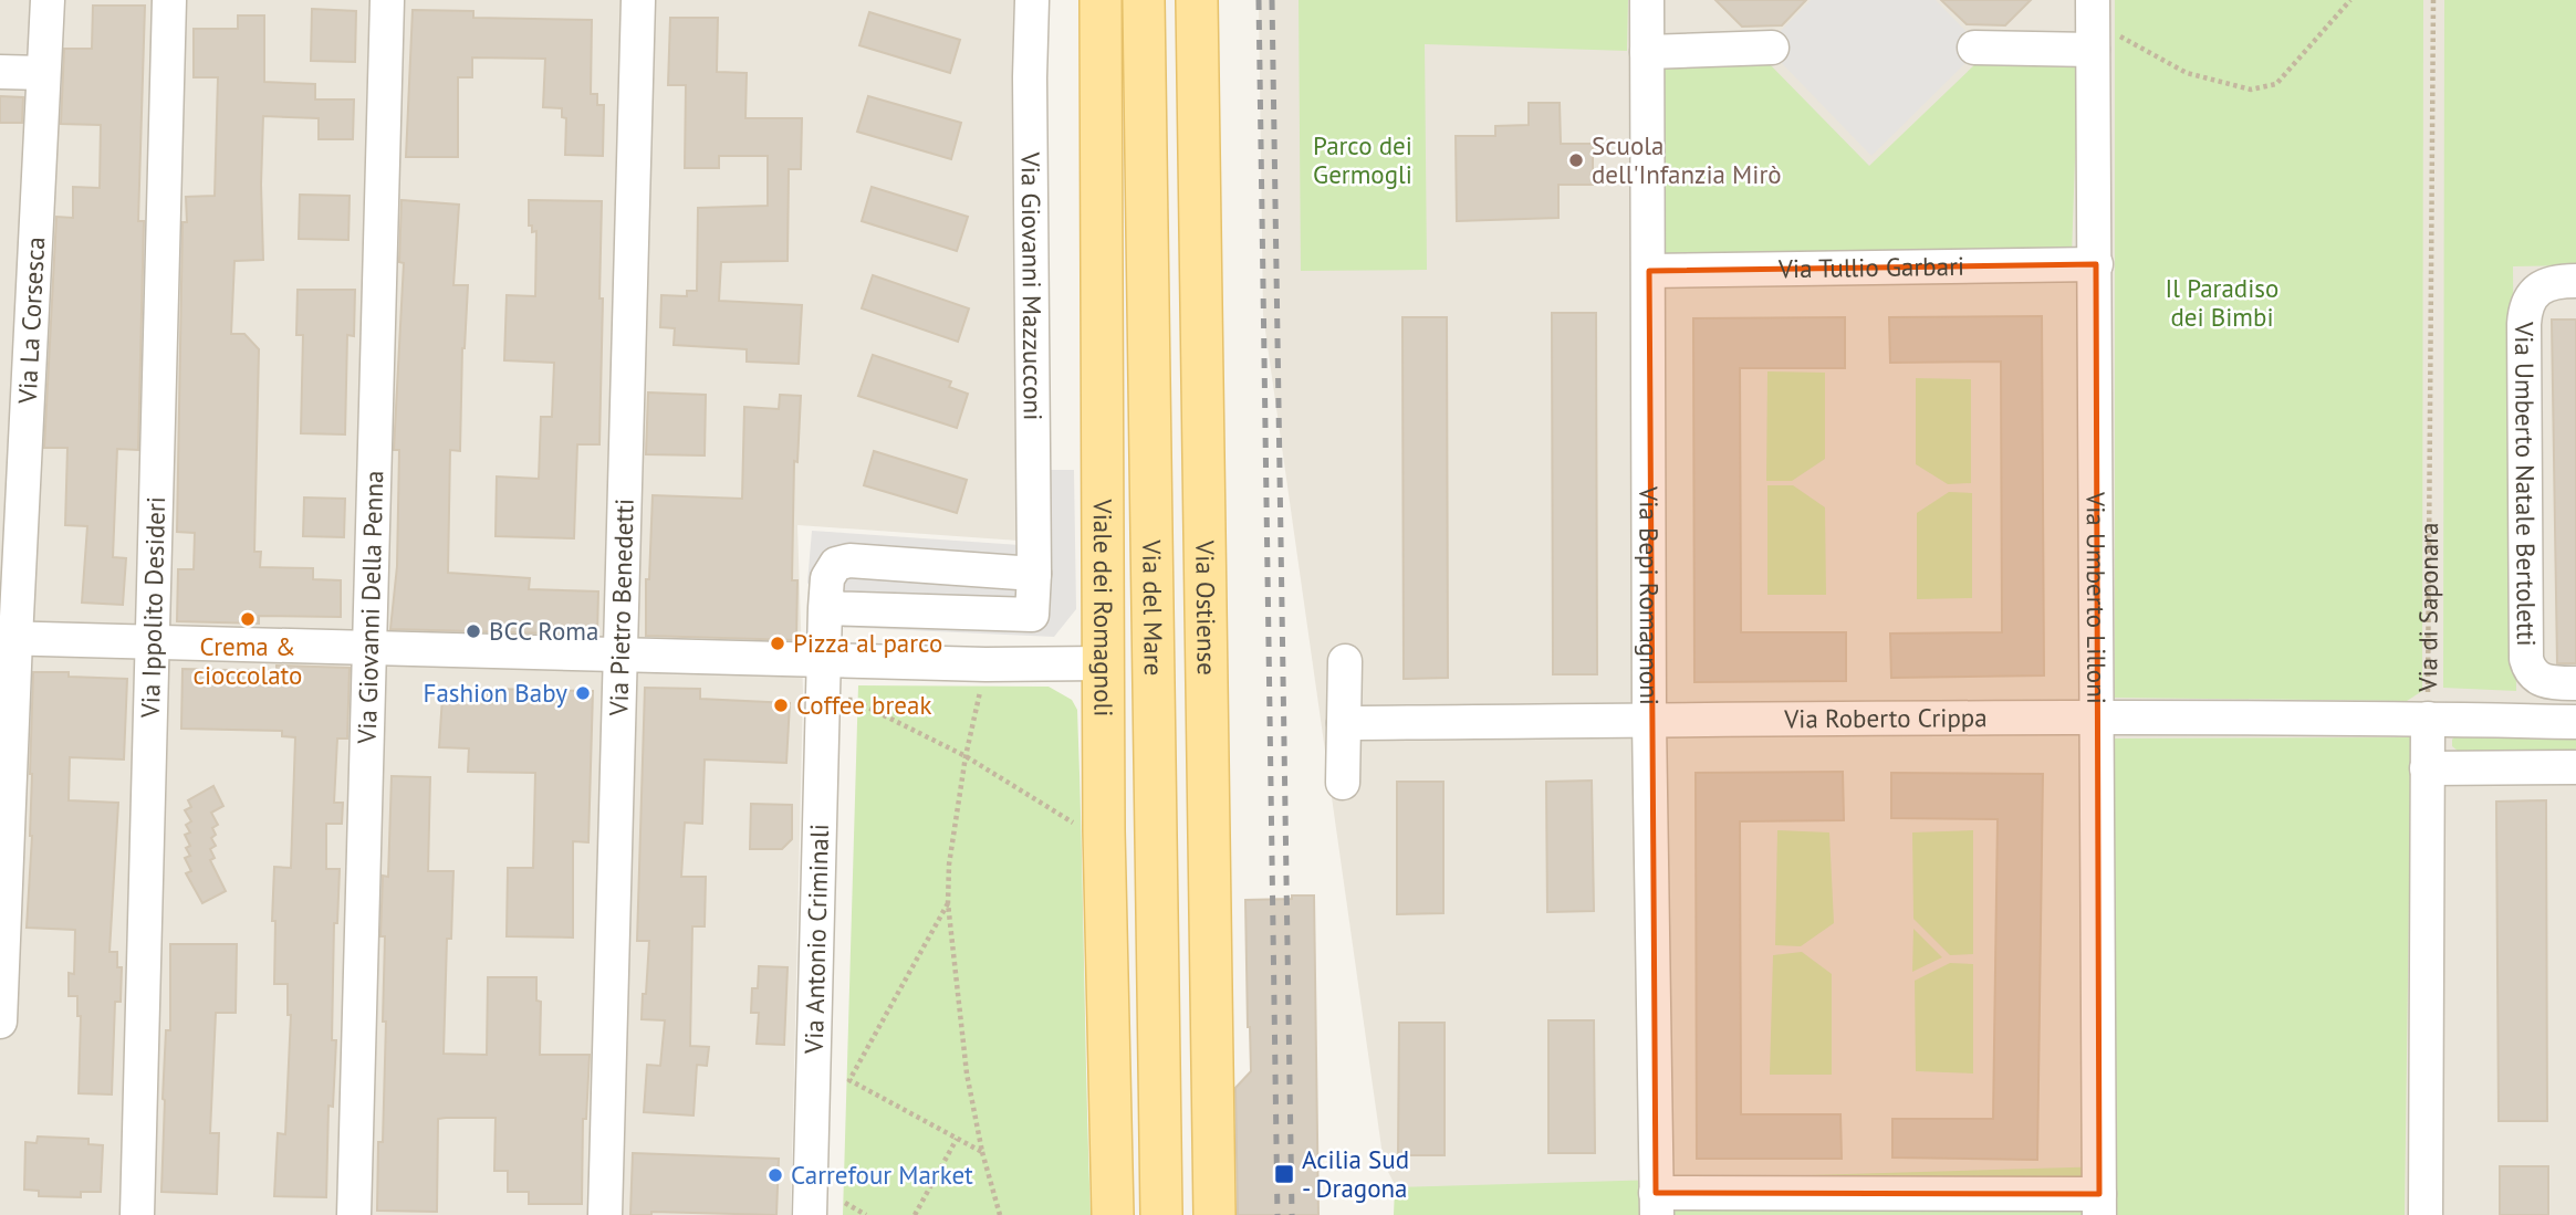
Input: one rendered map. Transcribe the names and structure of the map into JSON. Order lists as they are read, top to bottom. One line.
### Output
{"streets":{"main road":["Viale dei Romagnoli","Via del Mare","Via Ostiense"],"street":["Via Tullio Garbari","Via Giovanni Mazzucconi","Via La Corsesca","Via Umberto Natale Bertoletti","Via Bepi Romagnoni","Via Umberto Lilloni","Via Ippolito Desideri","Via Giovanni Della Penna","Via Pietro Benedetti","Via di Saponara","Via Roberto Crippa","Via Antonio Criminali"]},"crossings":[["Via Tullio Garbari","Via Bepi Romagnoni"],["Via Tullio Garbari","Via Umberto Lilloni"],["Via Giovanni Mazzucconi","Via Antonio Criminali"],["Via Bepi Romagnoni","Via Umberto Lilloni"],["Via Bepi Romagnoni","Via Roberto Crippa"],["Via Umberto Lilloni","Via Roberto Crippa"],["Via di Saponara","Via Roberto Crippa"]],"parks":["Parco dei Germogli","Il Paradiso dei Bimbi"],"places":{"other":["Scuola dell'Infanzia Mirò","Crema & cioccolato","BCC Roma","Pizza al parco","Fashion Baby","Coffee break","Carrefour Market"],"transit":["Acilia Sud - Dragona"]}}
